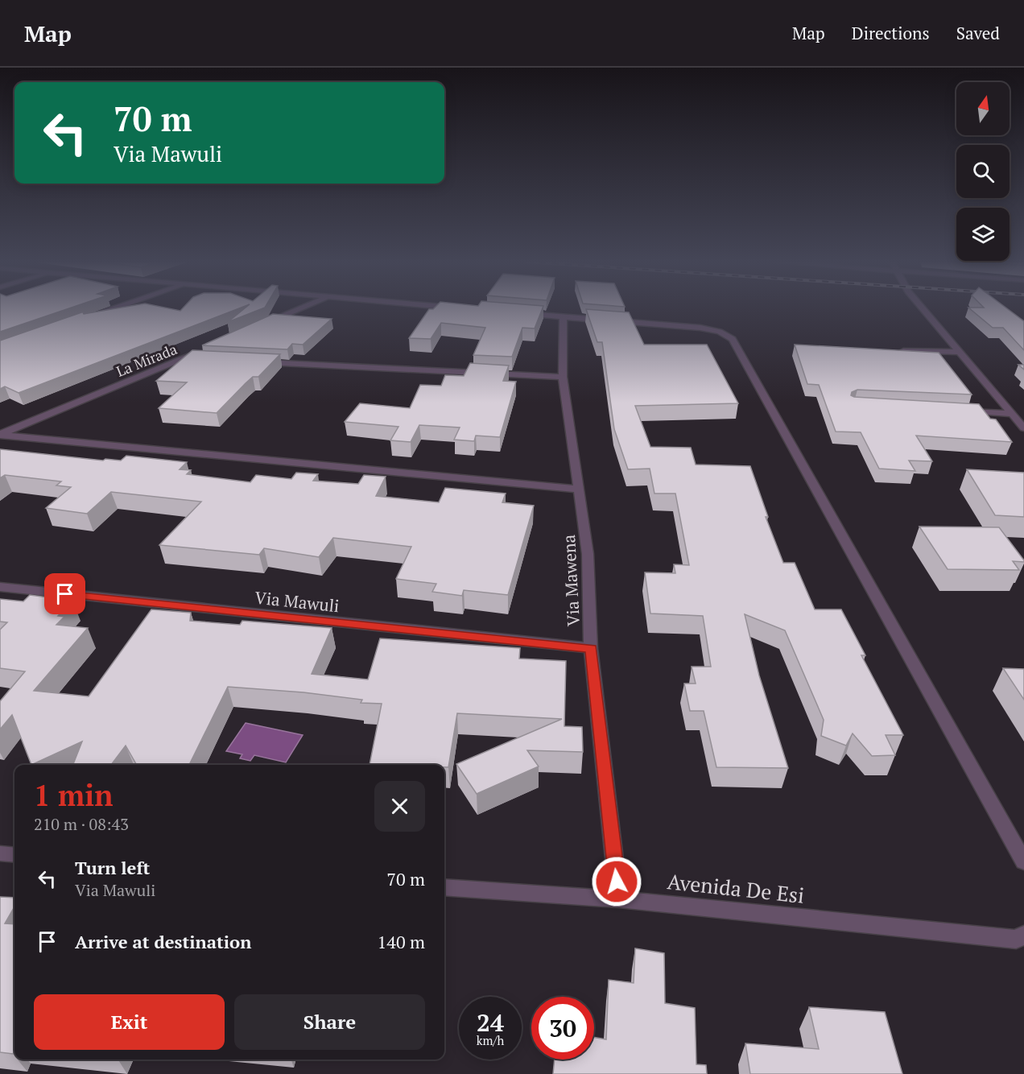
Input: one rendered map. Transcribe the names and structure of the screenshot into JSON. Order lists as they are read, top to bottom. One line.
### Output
{"streets":{"street":["La Mirada","Via Mawena","Via Mawuli","Avenida De Esi"]},"crossings":[["Via Mawena","Via Mawuli"],["Via Mawena","Avenida De Esi"]],"north":"top","page":{"header":"Map","nav":["Map","Directions","Saved"],"turn":["70 m","Via Mawuli"],"heading":["1 min","210 m · 08:43"],"list":[{"name":"Turn left","note":"Via Mawuli","value":"70 m"},{"name":"Arrive at destination","value":"140 m"}],"buttons":["Exit","Share"],"speed":"24 km/h","limit":"30"}}
